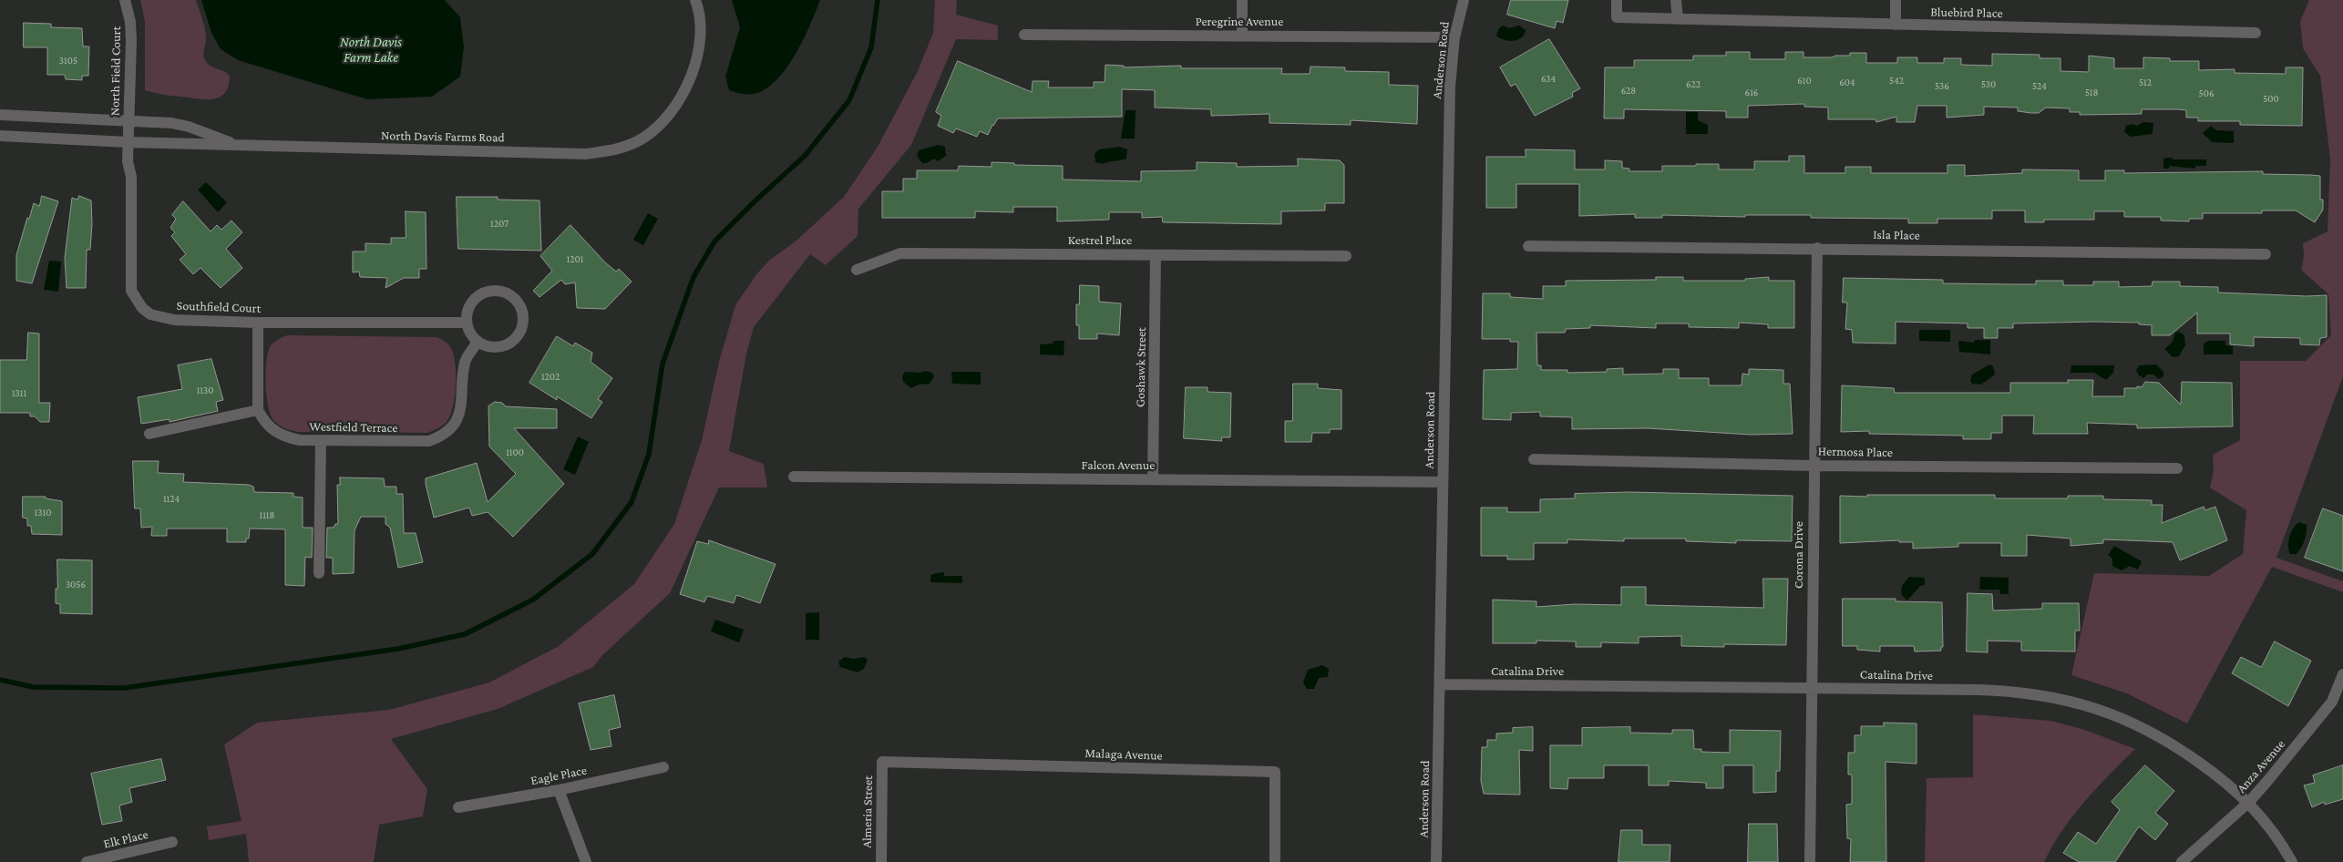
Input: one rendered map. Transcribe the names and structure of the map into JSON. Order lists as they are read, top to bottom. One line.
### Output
{"streets":{"street":["Bluebird Place","Peregrine Avenue","Anderson Road","North Field Court","North Davis Farms Road","Isla Place","Kestrel Place","Southfield Court","Goshawk Street","Westfield Terrace","Hermosa Place","Falcon Avenue","Corona Drive","Catalina Drive","Malaga Avenue","Anza Avenue","Eagle Place","Almeria Street","Elk Place"]},"crossings":[["Peregrine Avenue","Anderson Road"],["Anderson Road","Falcon Avenue"],["Anderson Road","Catalina Drive"],["North Field Court","North Davis Farms Road"],["North Field Court","Southfield Court"],["North Davis Farms Road","Southfield Court"],["Isla Place","Corona Drive"],["Kestrel Place","Goshawk Street"],["Southfield Court","Westfield Terrace"],["Goshawk Street","Falcon Avenue"],["Hermosa Place","Corona Drive"],["Corona Drive","Catalina Drive"],["Catalina Drive","Anza Avenue"],["Malaga Avenue","Almeria Street"]],"water":["North Davis Farm Lake"],"house_numbers":["3105","634","610","542","604","512","622","530","536","524","628","616","518","506","500","1207","1201","1202","1130","1311","1100","1124","1310","1118","3056"]}
